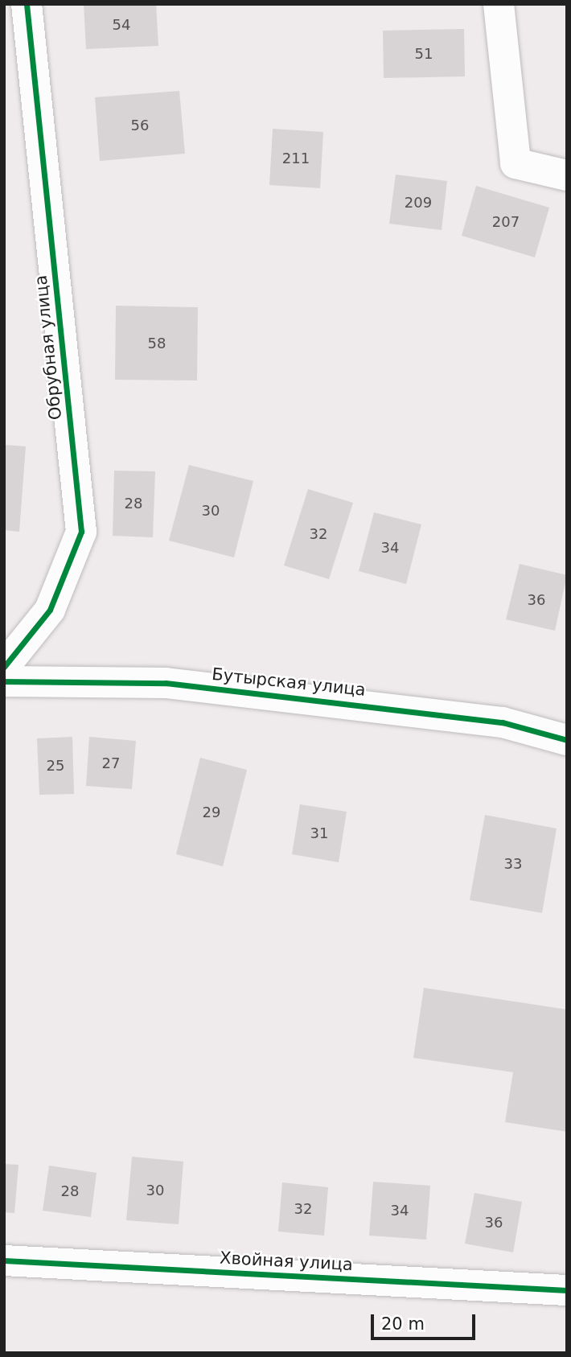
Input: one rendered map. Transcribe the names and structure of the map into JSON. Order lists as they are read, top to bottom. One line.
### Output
{"streets":{"street":["Обрубная улица","Бутырская улица","Хвойная улица"]},"house_numbers":["54","51","56","211","209","207","58","28","30","32","34","36","27","25","29","31","33","30","28","32","34","36"],"scale_bar":"20 m"}
